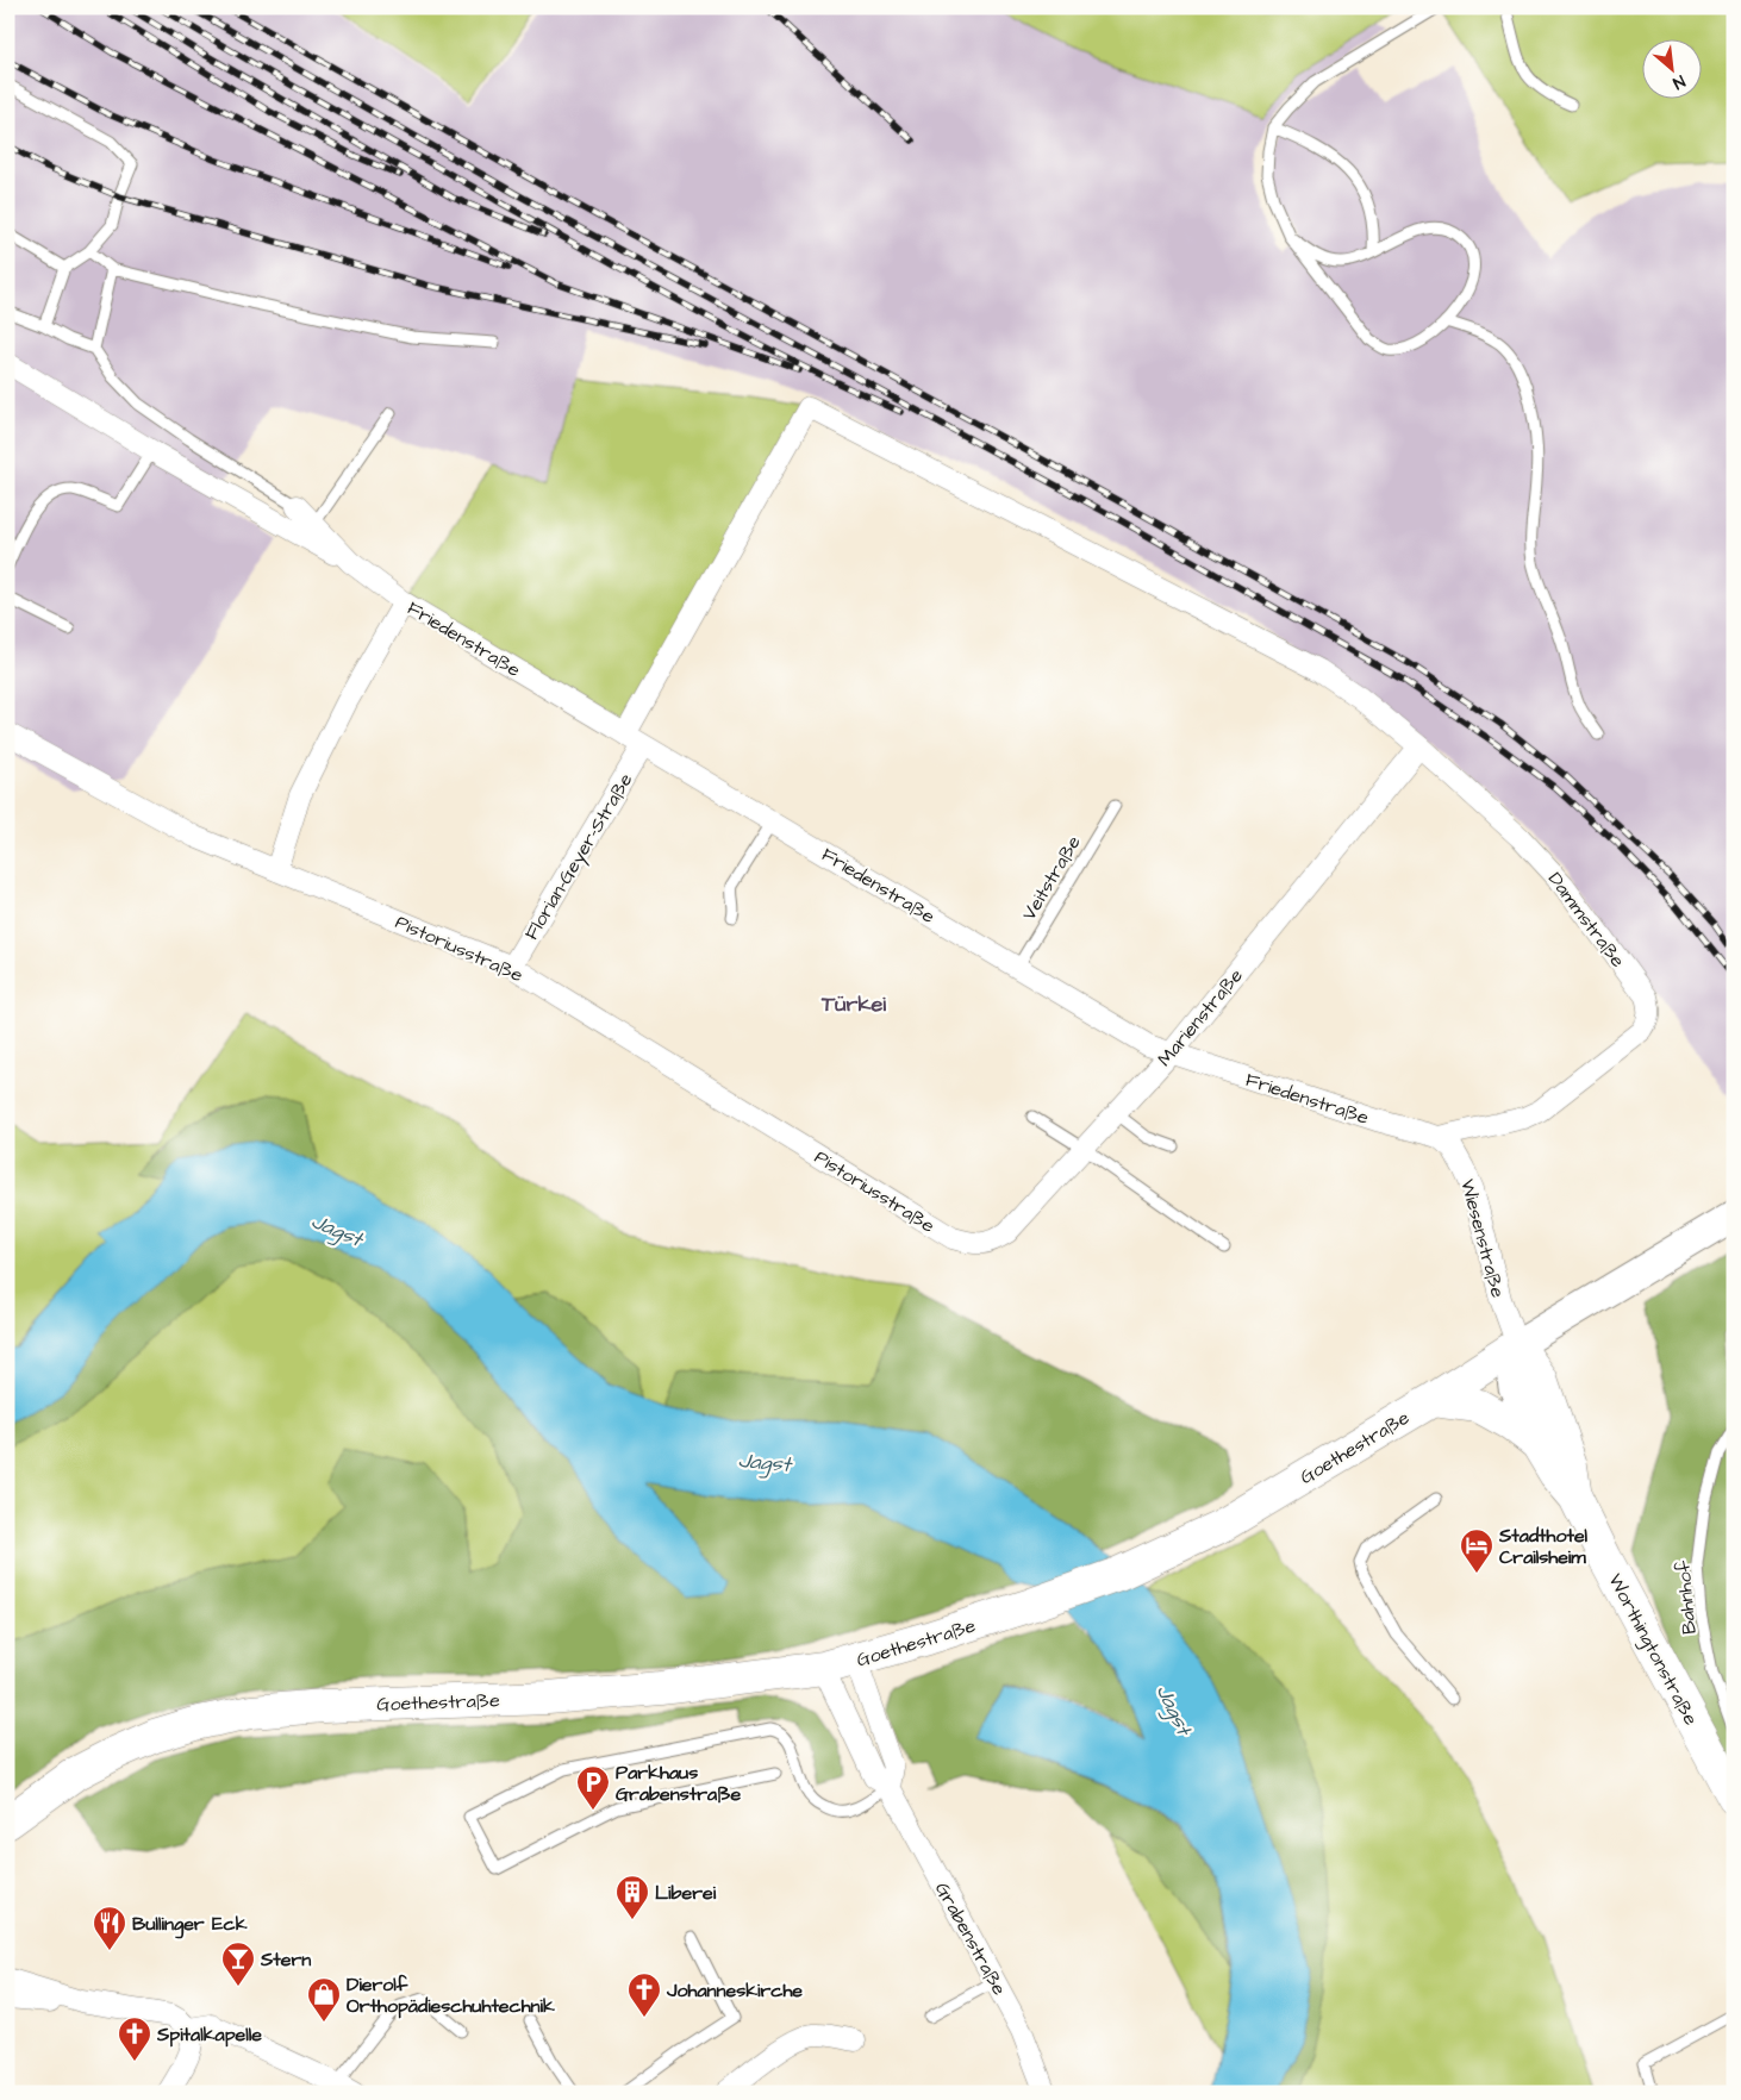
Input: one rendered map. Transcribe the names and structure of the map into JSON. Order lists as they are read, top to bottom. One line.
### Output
{"streets":{"main road":["Goethestraße","Worthingtonstraße"],"street":["Friedenstraße","Florian-Geyer-Straße","Dammstraße","Pistoriusstraße","Marienstraße","Wiesenstraße","Grabenstraße"],"lane":["Veitstraße","Bahnhof"]},"crossings":[["Friedenstraße","Florian-Geyer-Straße"],["Friedenstraße","Veitstraße"],["Friedenstraße","Dammstraße"],["Friedenstraße","Marienstraße"],["Friedenstraße","Wiesenstraße"],["Florian-Geyer-Straße","Pistoriusstraße"],["Dammstraße","Marienstraße"],["Dammstraße","Wiesenstraße"],["Pistoriusstraße","Marienstraße"],["Wiesenstraße","Goethestraße"],["Wiesenstraße","Worthingtonstraße"],["Goethestraße","Worthingtonstraße"],["Goethestraße","Grabenstraße"]],"districts":["Türkei"],"water":["Jagst"],"places":{"hotel":["Stadthotel Crailsheim"],"parking":["Parkhaus Grabenstraße"],"building":["Liberei"],"restaurant":["Bullinger Eck"],"bar":["Stern"],"church":["Johanneskirche","Spitalkapelle"],"shop":["Dierolf Orthopädieschuhtechnik"]},"north":"bottom right"}
